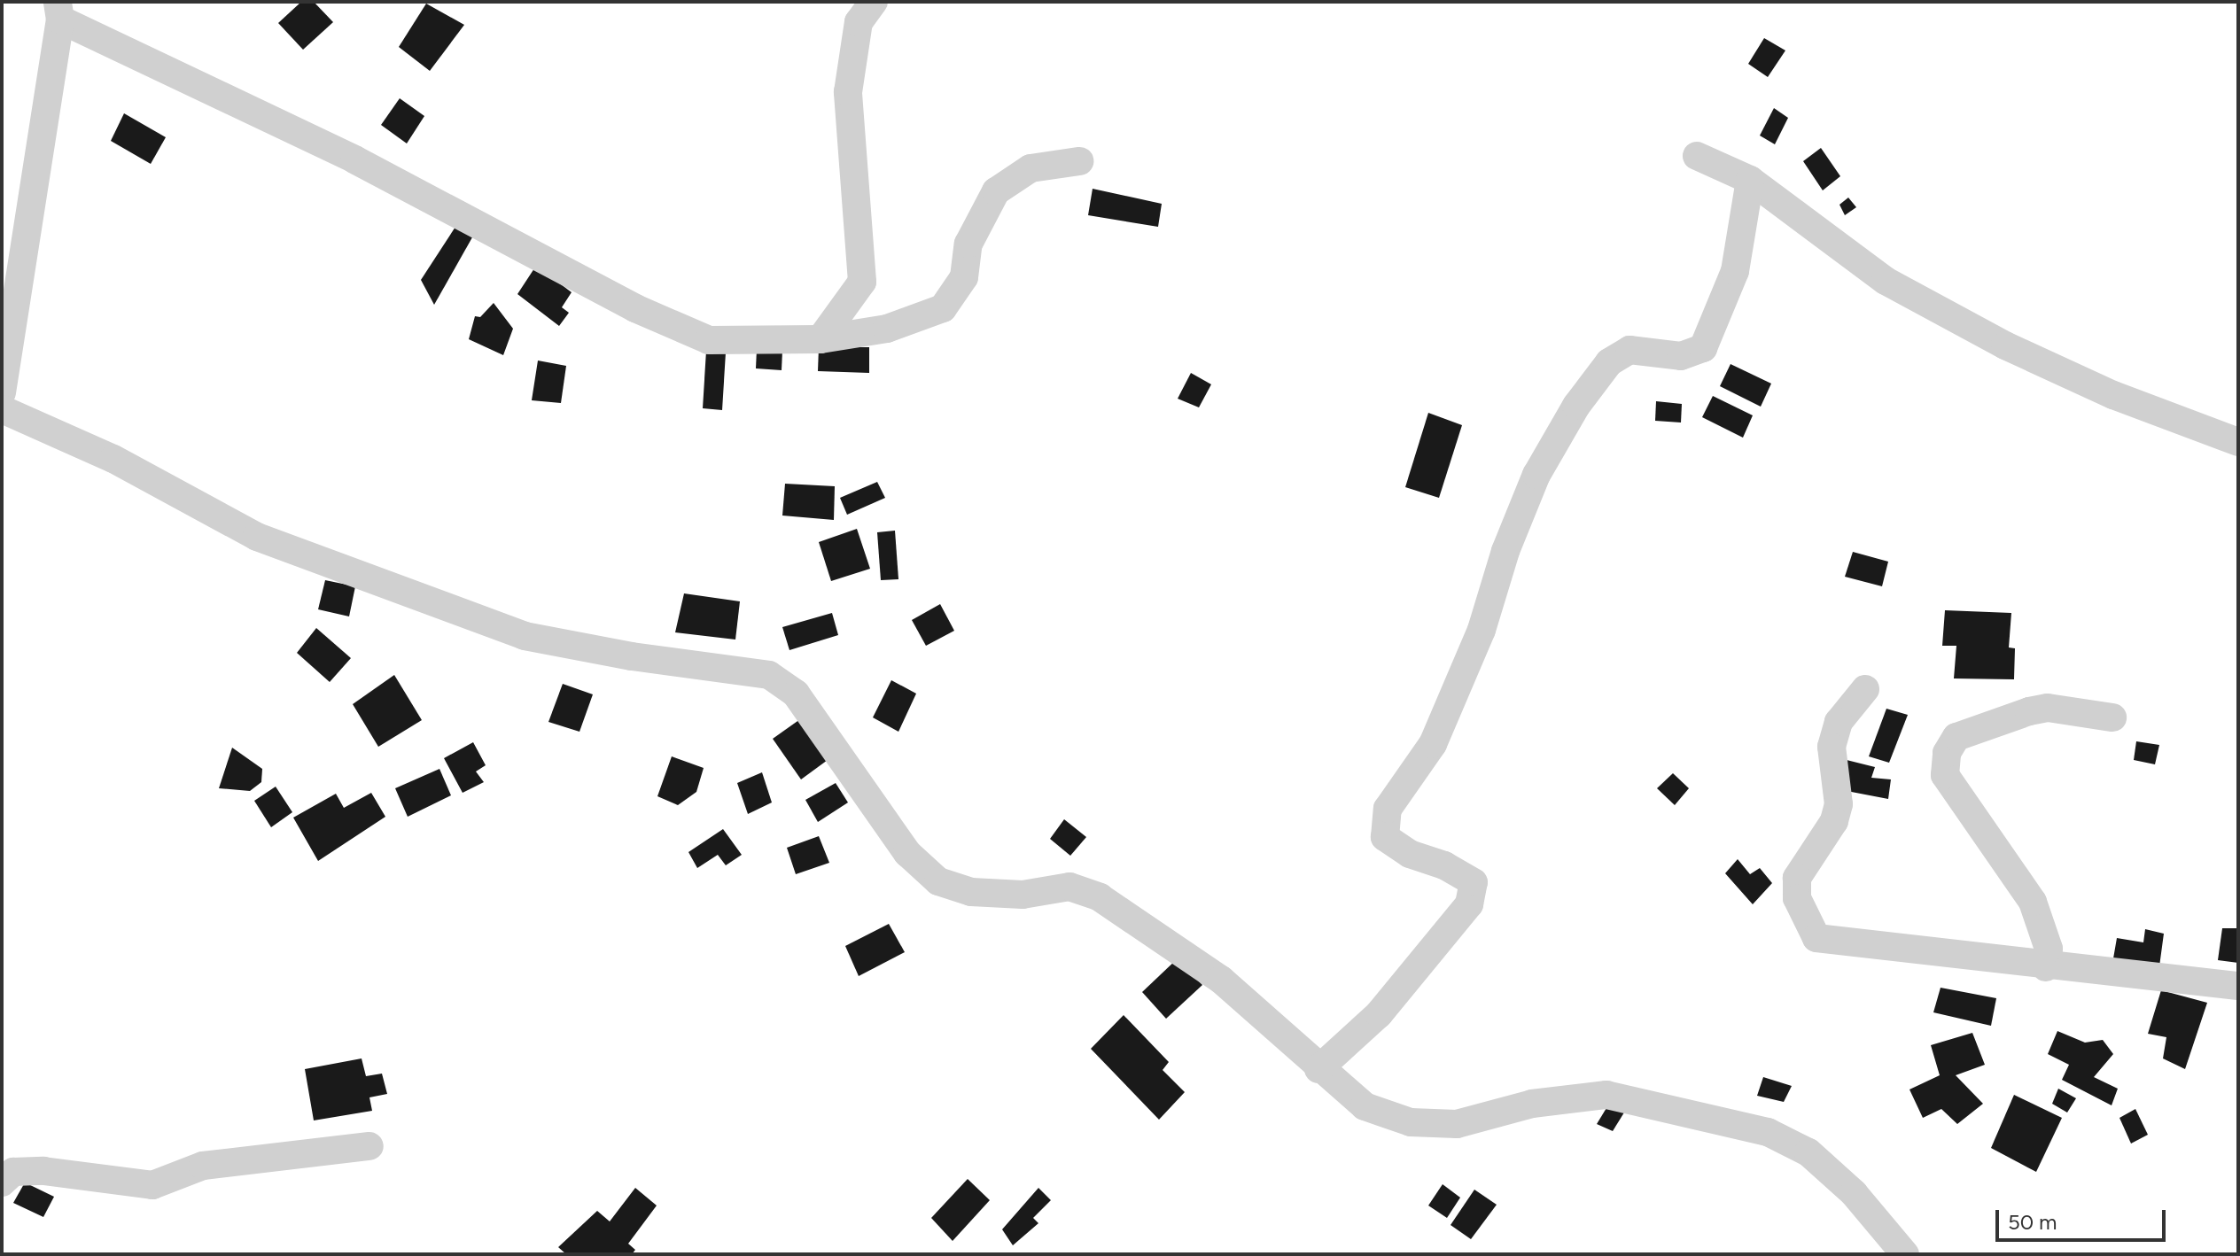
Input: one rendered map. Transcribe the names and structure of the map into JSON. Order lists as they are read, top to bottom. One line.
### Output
{"scale_bar":"50 m"}
